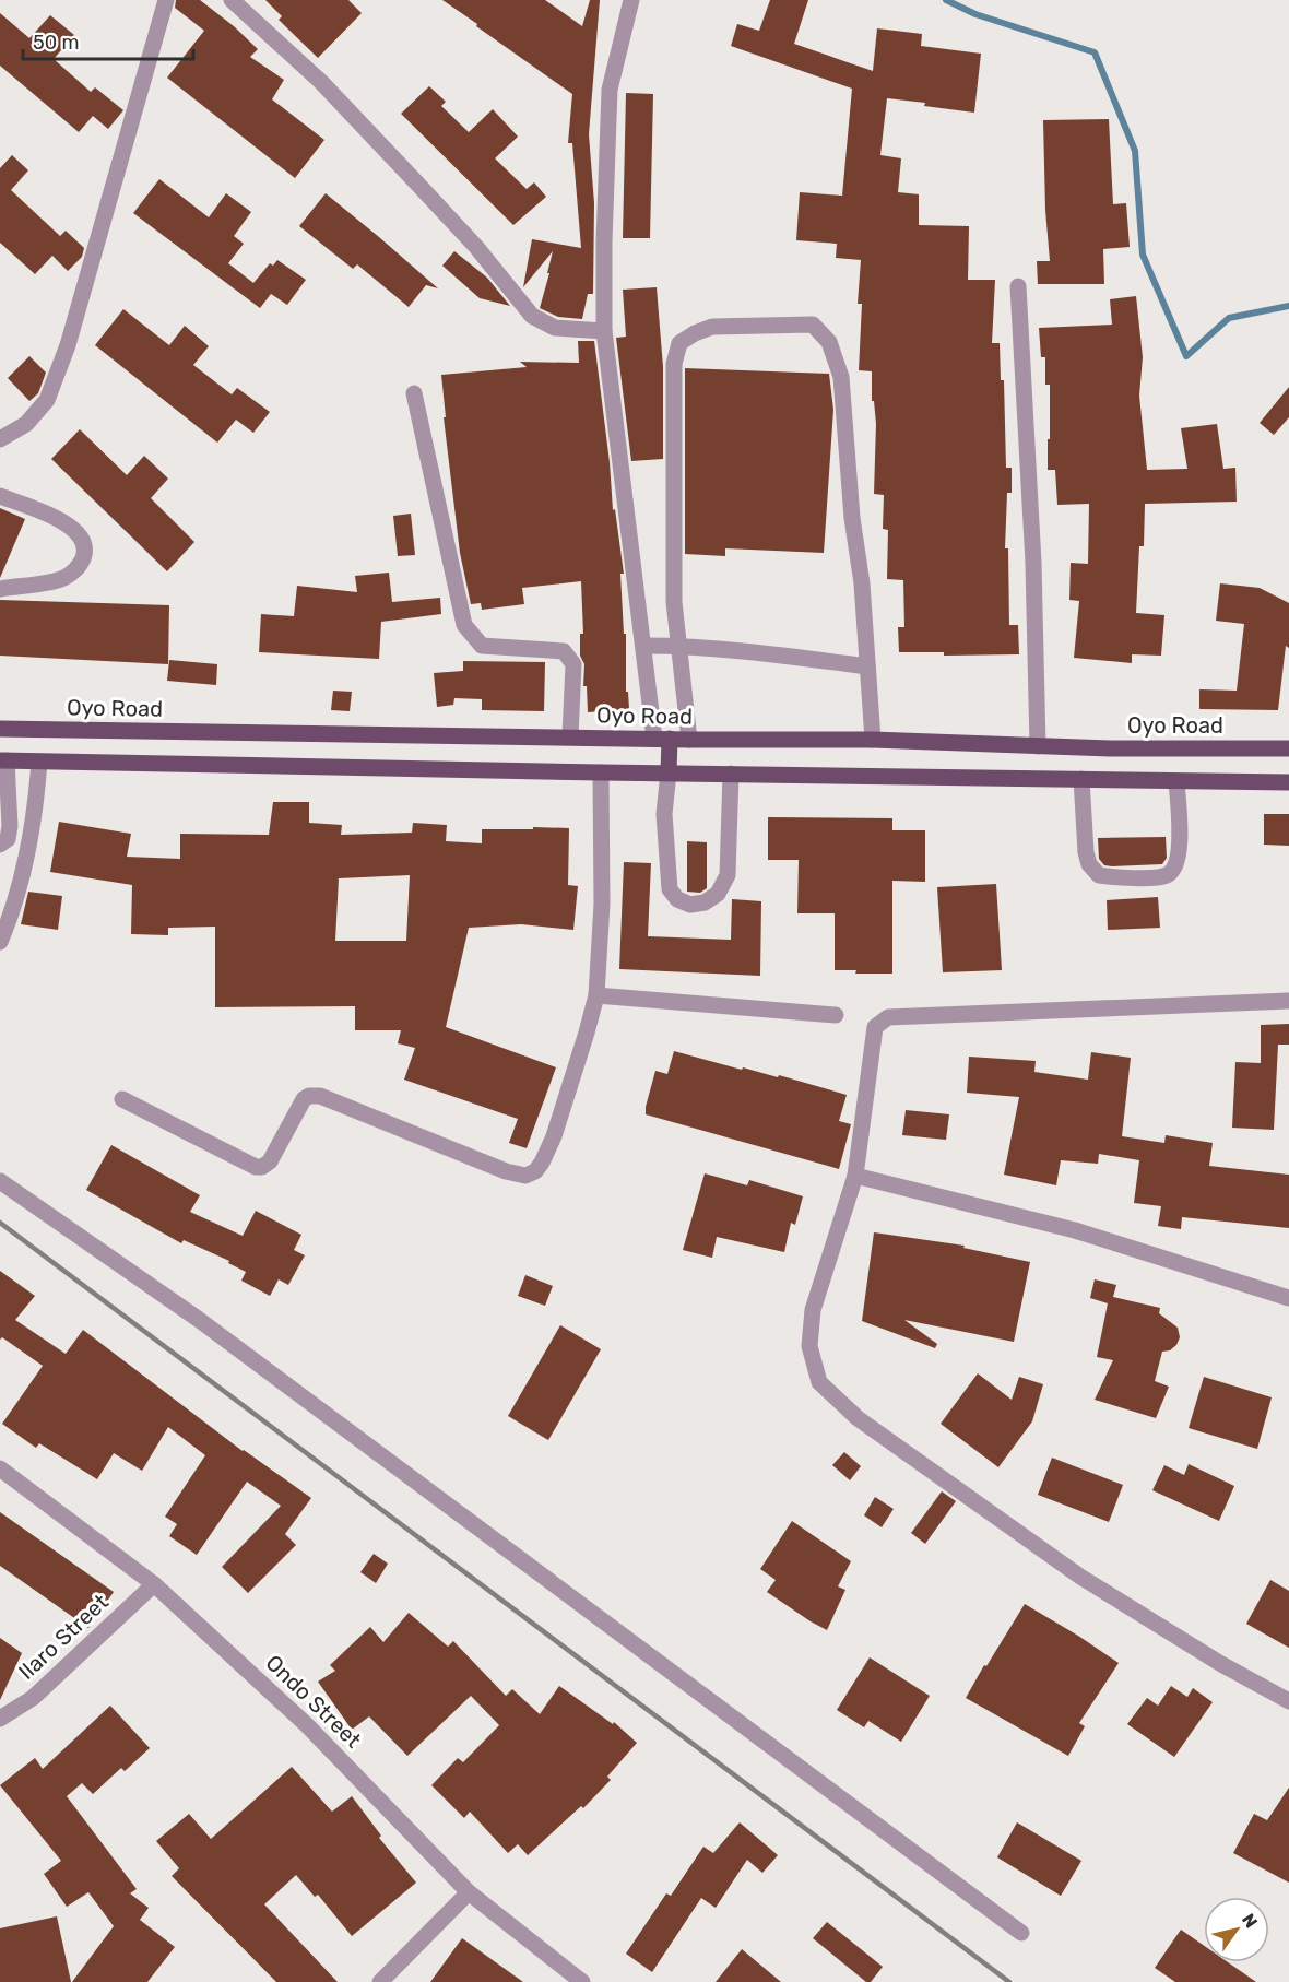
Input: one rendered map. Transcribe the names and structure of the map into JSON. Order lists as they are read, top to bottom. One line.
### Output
{"streets":{"main road":["Oyo Road"],"street":["Ilaro Street","Ondo Street"]},"crossings":[["Ilaro Street","Ondo Street"]],"scale_bar":"50 m","north":"top right"}
